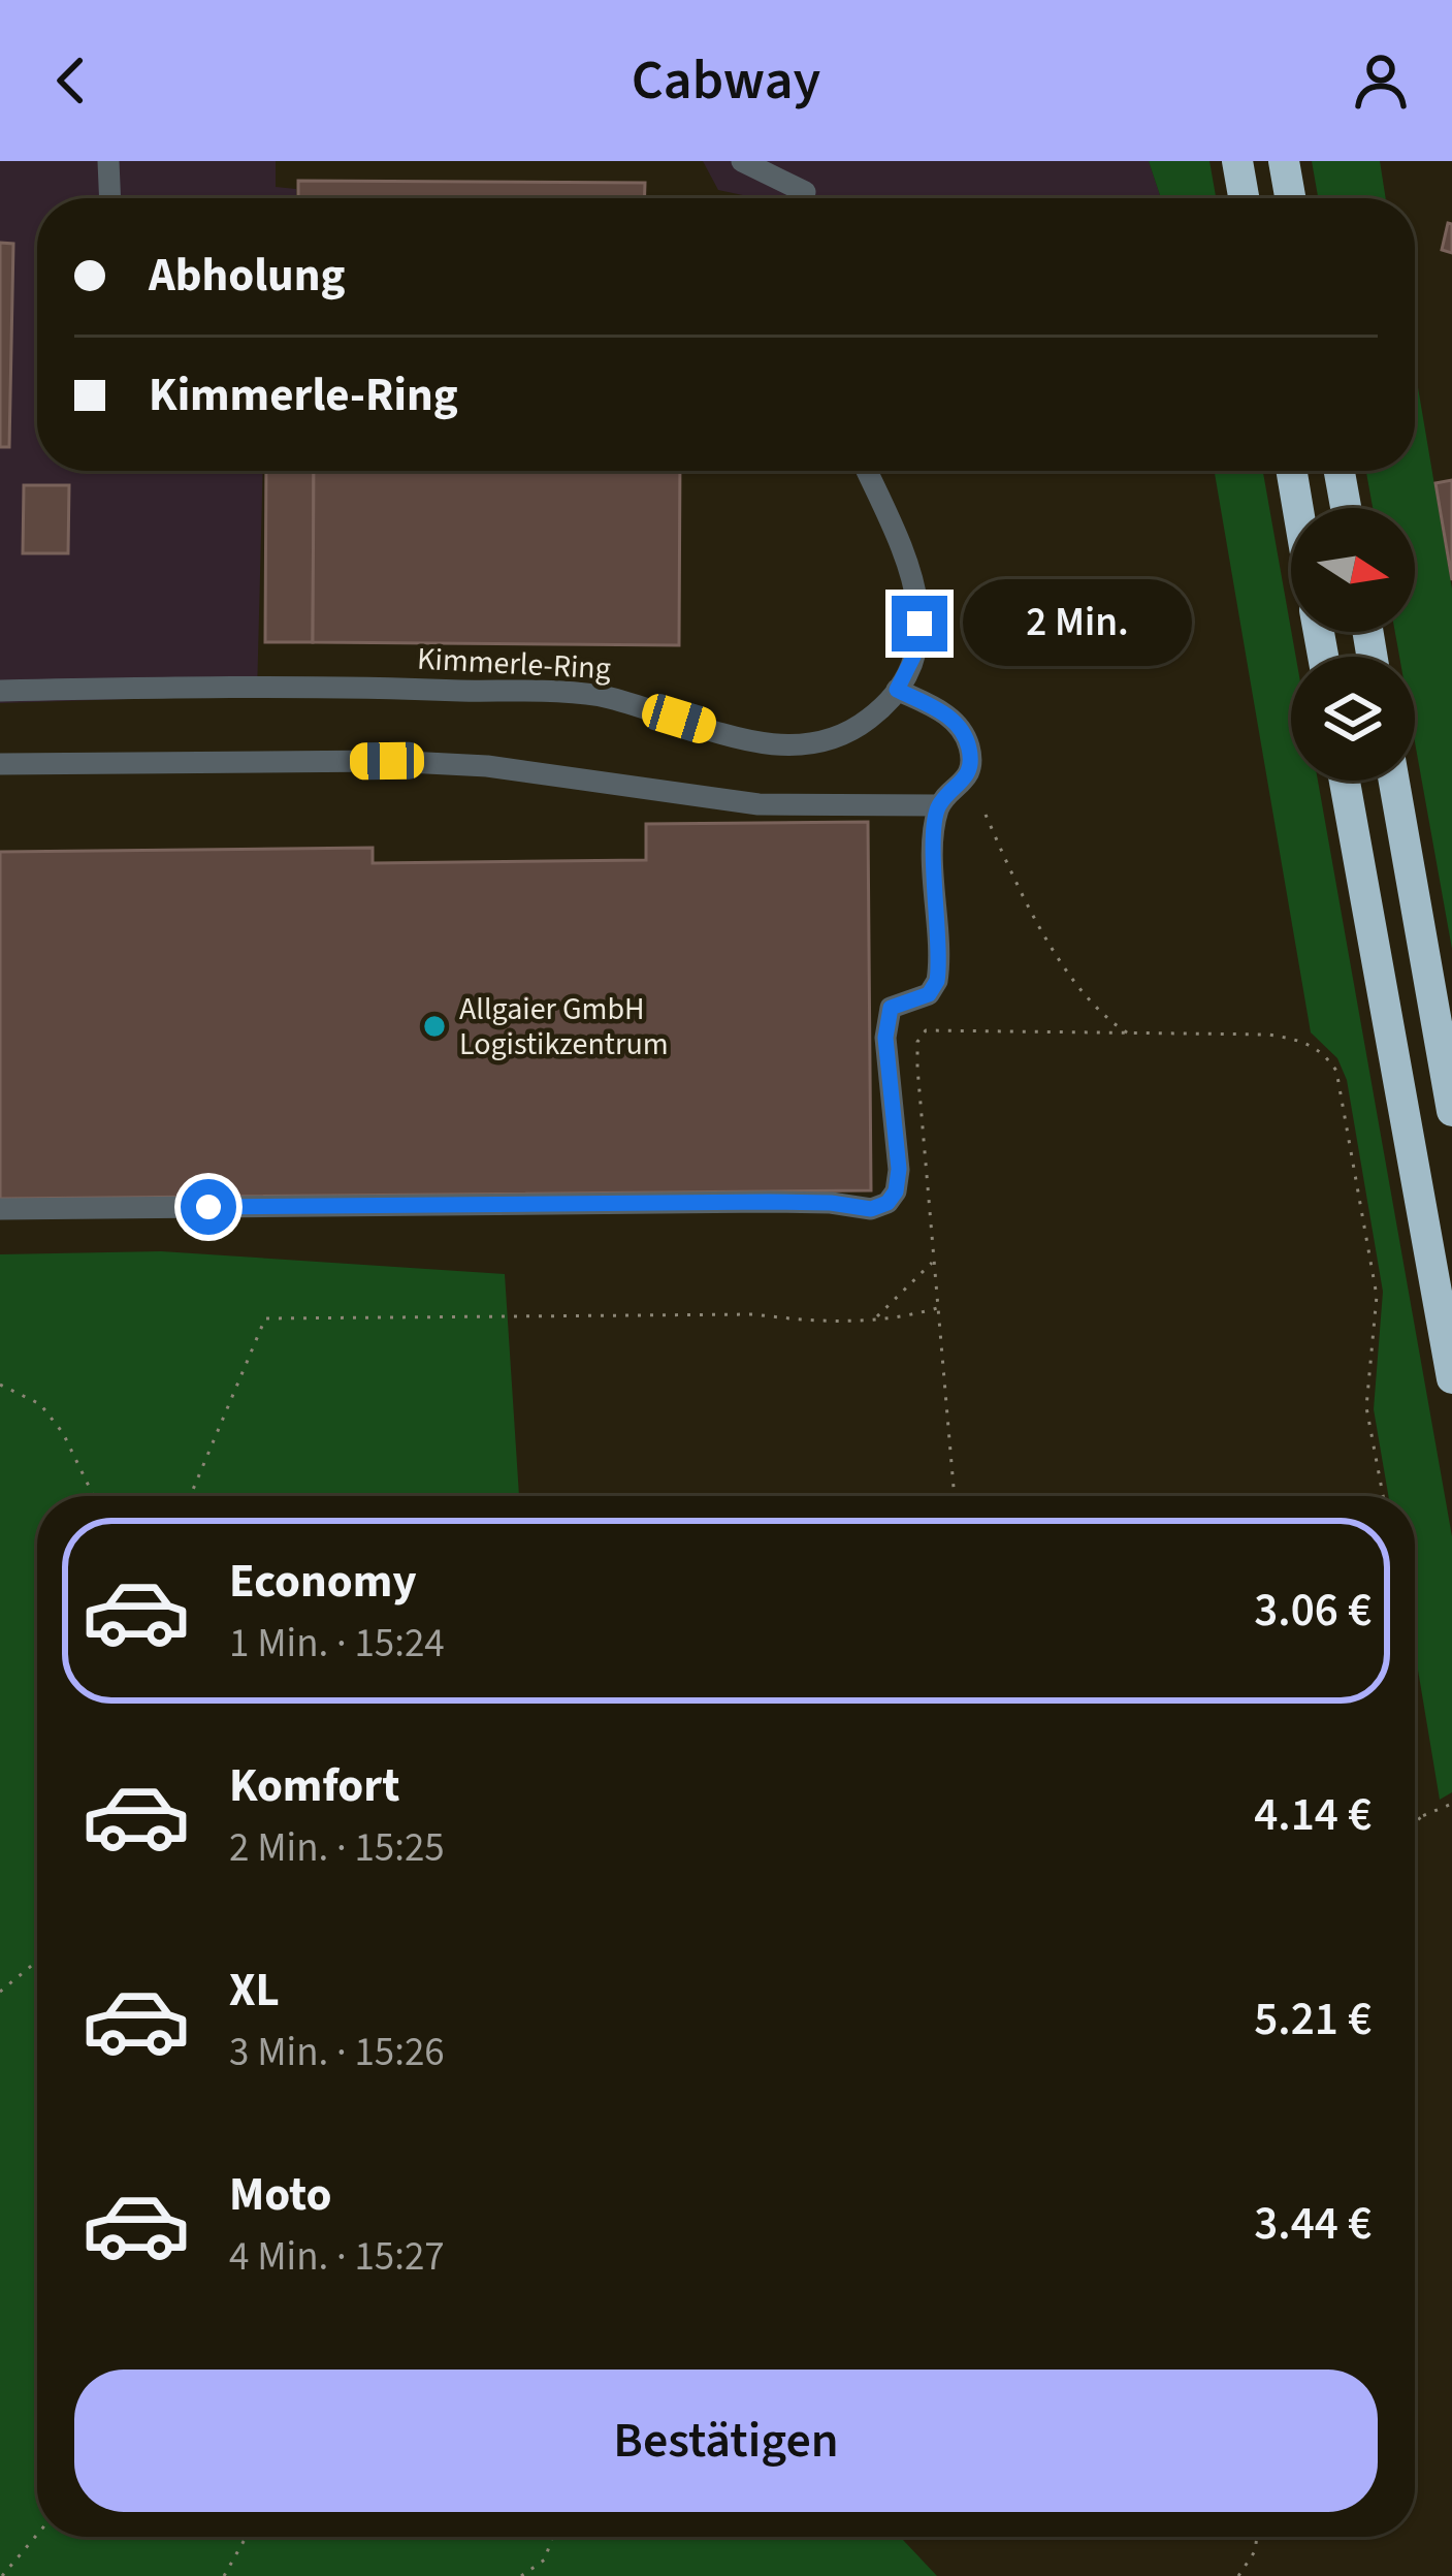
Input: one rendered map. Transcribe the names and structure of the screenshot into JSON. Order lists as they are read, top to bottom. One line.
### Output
{"streets":{"street":["Kimmerle-Ring"]},"places":["Allgaier GmbH Logistikzentrum"],"north":"right","page":{"header":"Cabway","banner":["Abholung","Kimmerle-Ring"],"bubble":"2 Min.","list":[{"name":"Economy","note":"1 Min. · 15:24","value":"3.06 €"},{"name":"Komfort","note":"2 Min. · 15:25","value":"4.14 €"},{"name":"XL","note":"3 Min. · 15:26","value":"5.21 €"},{"name":"Moto","note":"4 Min. · 15:27","value":"3.44 €"}],"buttons":"Bestätigen"}}
